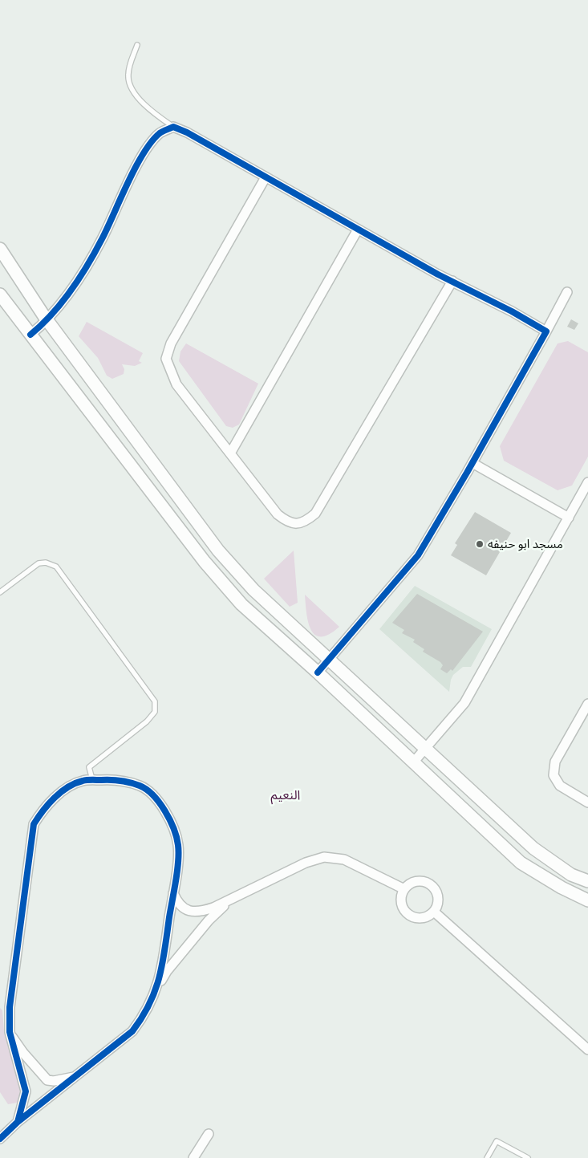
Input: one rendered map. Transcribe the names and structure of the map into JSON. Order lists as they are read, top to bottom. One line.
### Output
{"districts":["النعيم"],"places":["مسجد ابو حنيفه"]}
